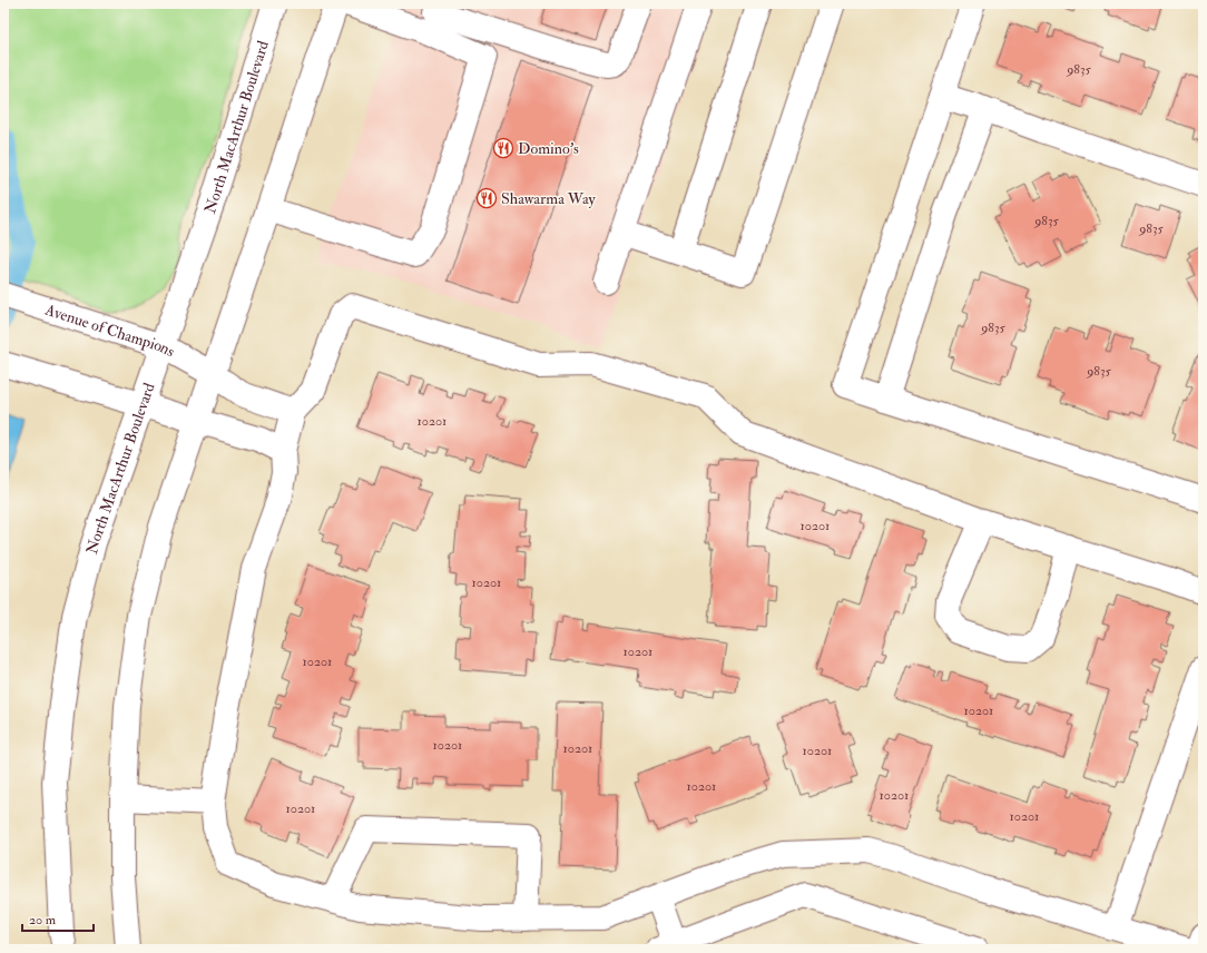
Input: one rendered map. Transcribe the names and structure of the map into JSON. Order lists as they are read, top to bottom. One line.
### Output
{"streets":{"main road":["North MacArthur Boulevard","Avenue of Champions"]},"crossings":[["North MacArthur Boulevard","Avenue of Champions"]],"places":{"restaurant":["Domino's","Shawarma Way"]},"house_numbers":["9835","9835","9835","9835","9835","10201","10201","10201","10201","10201","10201","10201","10201","10201","10201","10201","10201","10201"],"scale_bar":"20 m"}
